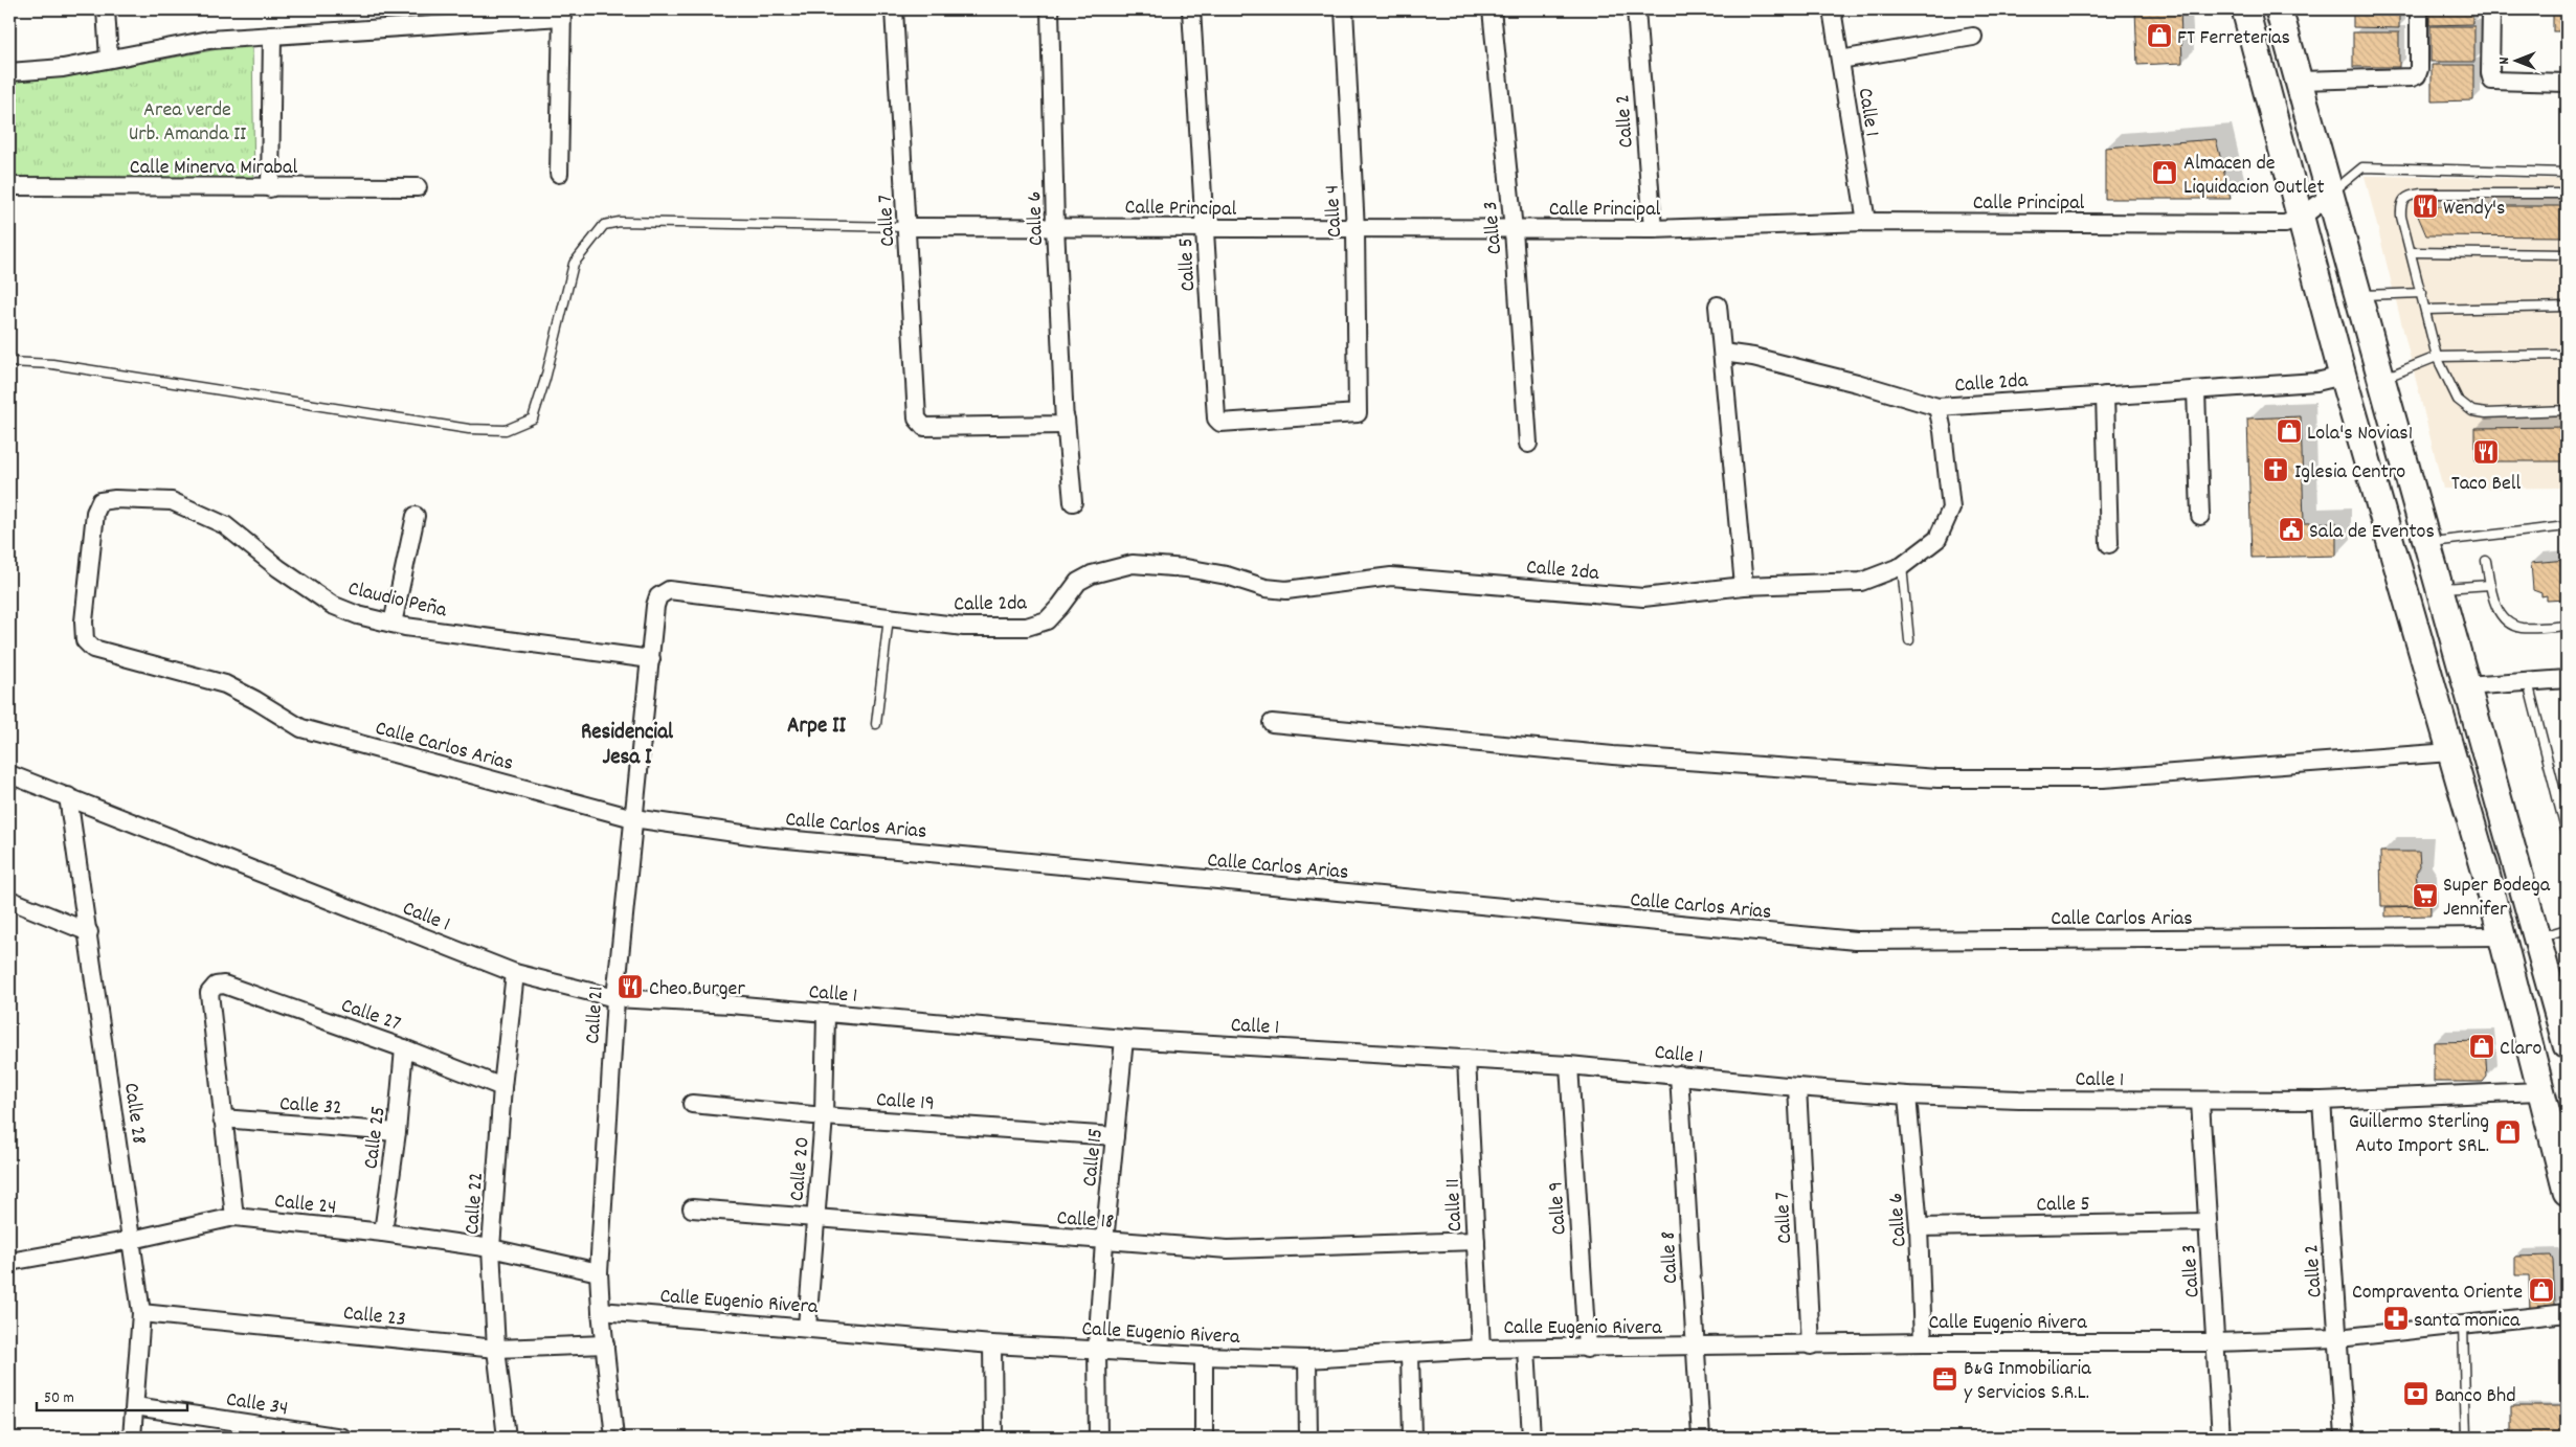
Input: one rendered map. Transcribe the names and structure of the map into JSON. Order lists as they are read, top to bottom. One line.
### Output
{"streets":{"street":["Calle 1","Calle 2","Calle Minerva Mirabal","Calle Principal","Calle 4","Calle 6","Calle 7","Calle 3","Calle 5","Calle 2da","Claudio Peña","Calle Carlos Arias","Calle 27","Calle 21","Calle 19","Calle 32","Calle 28","Calle 25","Calle 15","Calle 20","Calle 24","Calle 22","Calle 11","Calle 9","Calle 18","Calle 8","Calle Eugenio Rivera","Calle 23","Calle 34"]},"crossings":[["Calle 1","Calle 2"],["Calle 1","Calle Principal"],["Calle 1","Calle 6"],["Calle 1","Calle 7"],["Calle 1","Calle 3"],["Calle 1","Calle 21"],["Calle 1","Calle 28"],["Calle 1","Calle 15"],["Calle 1","Calle 20"],["Calle 1","Calle 22"],["Calle 1","Calle 11"],["Calle 1","Calle 9"],["Calle 1","Calle 8"],["Calle 2","Calle Principal"],["Calle 2","Calle Eugenio Rivera"],["Calle Principal","Calle 4"],["Calle Principal","Calle 6"],["Calle Principal","Calle 7"],["Calle Principal","Calle 3"],["Calle Principal","Calle 5"],["Calle 4","Calle 5"],["Calle 6","Calle 7"],["Calle 6","Calle 5"],["Calle 6","Calle Eugenio Rivera"],["Calle 7","Calle Eugenio Rivera"],["Calle 3","Calle 5"],["Calle 3","Calle Eugenio Rivera"],["Calle 2da","Calle 21"],["Claudio Peña","Calle Carlos Arias"],["Claudio Peña","Calle 21"],["Calle Carlos Arias","Calle 21"],["Calle 27","Calle 32"],["Calle 27","Calle 25"],["Calle 27","Calle 22"],["Calle 21","Calle 24"],["Calle 21","Calle Eugenio Rivera"],["Calle 21","Calle 23"],["Calle 19","Calle 15"],["Calle 19","Calle 20"],["Calle 32","Calle 25"],["Calle 28","Calle 24"],["Calle 28","Calle 23"],["Calle 28","Calle 34"],["Calle 25","Calle 24"],["Calle 15","Calle 18"],["Calle 15","Calle Eugenio Rivera"],["Calle 20","Calle 18"],["Calle 20","Calle Eugenio Rivera"],["Calle 24","Calle 22"],["Calle 22","Calle 23"],["Calle 11","Calle 18"],["Calle 11","Calle Eugenio Rivera"],["Calle 9","Calle Eugenio Rivera"],["Calle 8","Calle Eugenio Rivera"]],"districts":["Arpe II","Residencial Jesa I"],"parks":["Area verde Urb. Amanda II"],"places":{"shop":["FT Ferreterias","Almacen de Liquidacion Outlet","Lola's Novias1","Claro","Guillermo Sterling Auto Import SRL.","Compraventa Oriente"],"restaurant":["Wendy's","Taco Bell","Cheo Burger"],"church":["Iglesia Centro"],"public building":["Sala de Eventos"],"supermarket":["Super Bodega Jennifer"],"pharmacy":["santa monica"],"office":["B&G Inmobiliaria y Servicios S.R.L."],"bank":["Banco Bhd"]},"scale_bar":"50 m","north":"left"}
